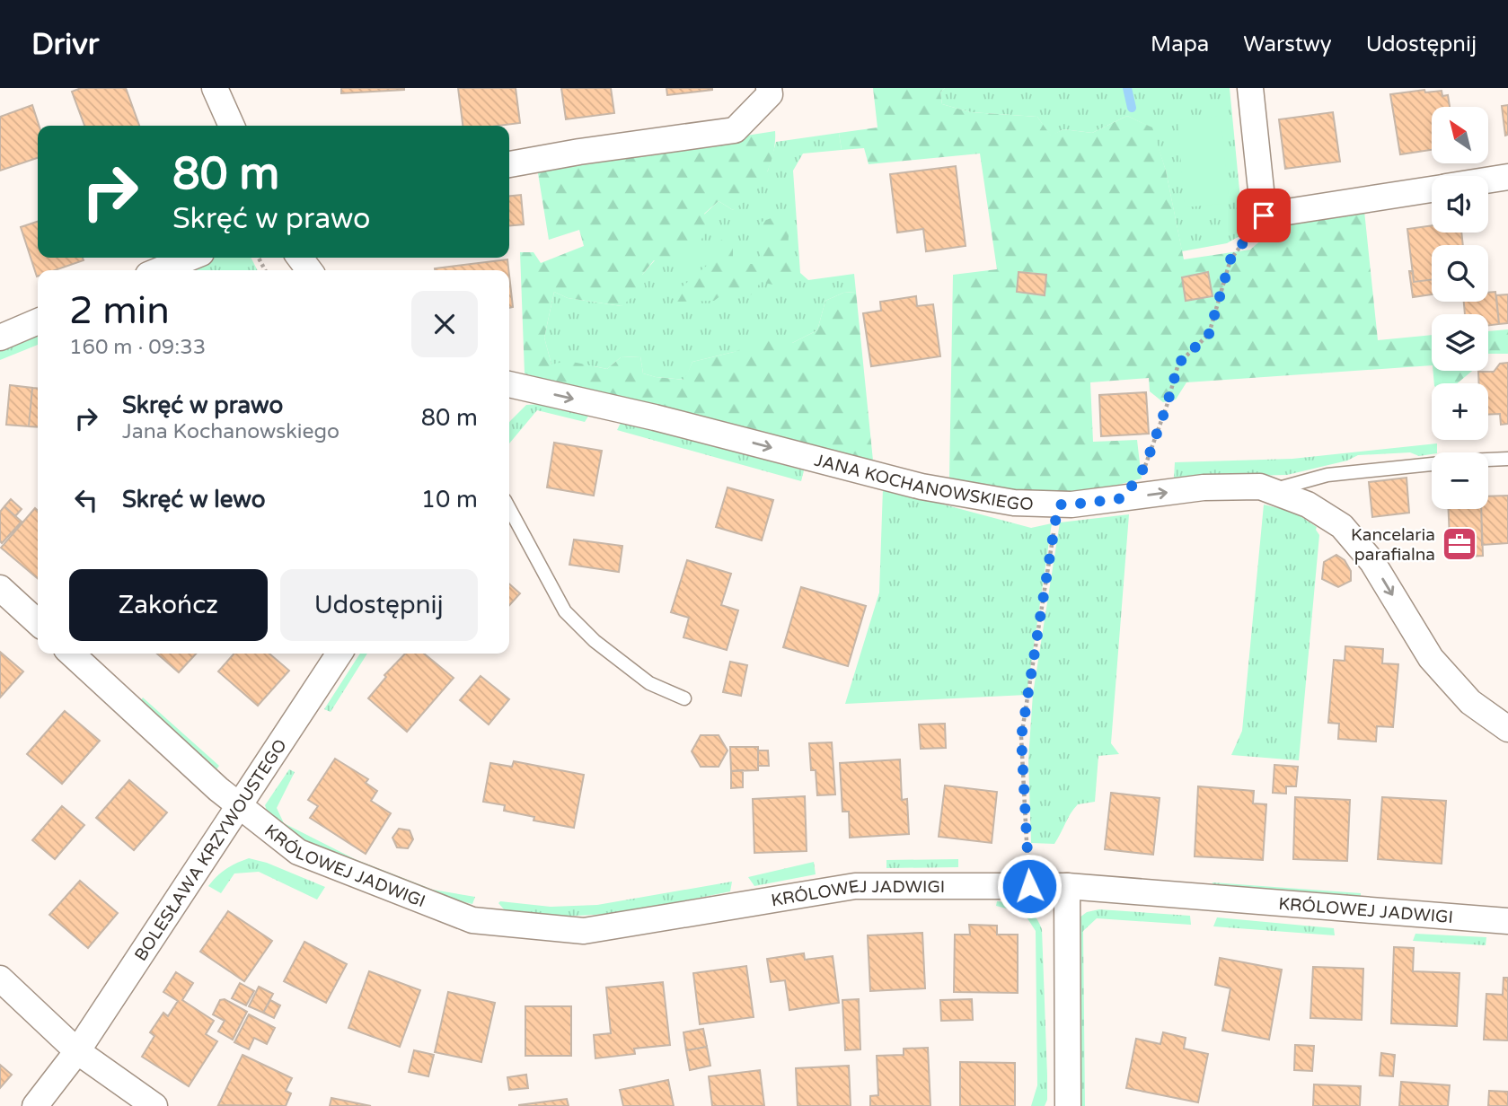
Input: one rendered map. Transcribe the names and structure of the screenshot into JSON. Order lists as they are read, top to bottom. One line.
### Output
{"streets":{"street":["JANA KOCHANOWSKIEGO","BOLESŁAWA KRZYWOUSTEGO","KRÓLOWEJ JADWIGI"]},"crossings":[["BOLESŁAWA KRZYWOUSTEGO","KRÓLOWEJ JADWIGI"]],"one_way":["JANA KOCHANOWSKIEGO"],"places":{"office":["Kancelaria parafialna"]},"north":"top left","page":{"header":"Drivr","nav":["Mapa","Warstwy","Udostępnij"],"map_buttons":["+","−"],"turn":["80 m","Skręć w prawo"],"heading":["2 min","160 m · 09:33"],"list":[{"name":"Skręć w prawo","note":"Jana Kochanowskiego","value":"80 m"},{"name":"Skręć w lewo","value":"10 m"}],"buttons":["Zakończ","Udostępnij"]}}
